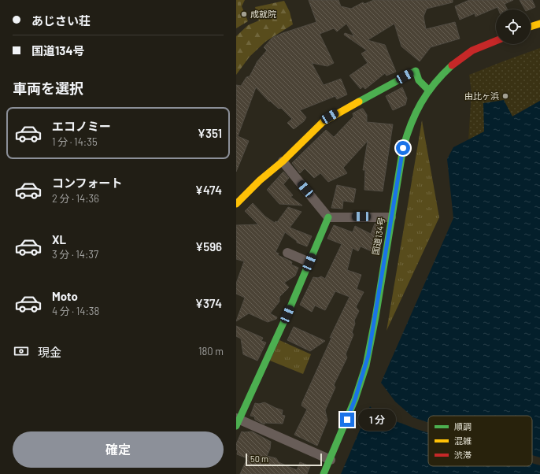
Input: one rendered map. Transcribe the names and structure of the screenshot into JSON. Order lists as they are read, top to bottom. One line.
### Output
{"streets":{"main road":["国道134号"]},"places":["成就院","由比ヶ浜"],"legend":["順調","混雑","渋滞"],"scale_bar":"50 m","page":{"banner":["あじさい荘","国道134号"],"heading":"車両を選択","list":[{"name":"エコノミー","note":"1 分 · 14:35","value":"¥351"},{"name":"コンフォート","note":"2 分 · 14:36","value":"¥474"},{"name":"XL","note":"3 分 · 14:37","value":"¥596"},{"name":"Moto","note":"4 分 · 14:38","value":"¥374"}],"pay":["現金","180 m"],"bubble":"1 分","buttons":"確定","scale":"50 m"}}
